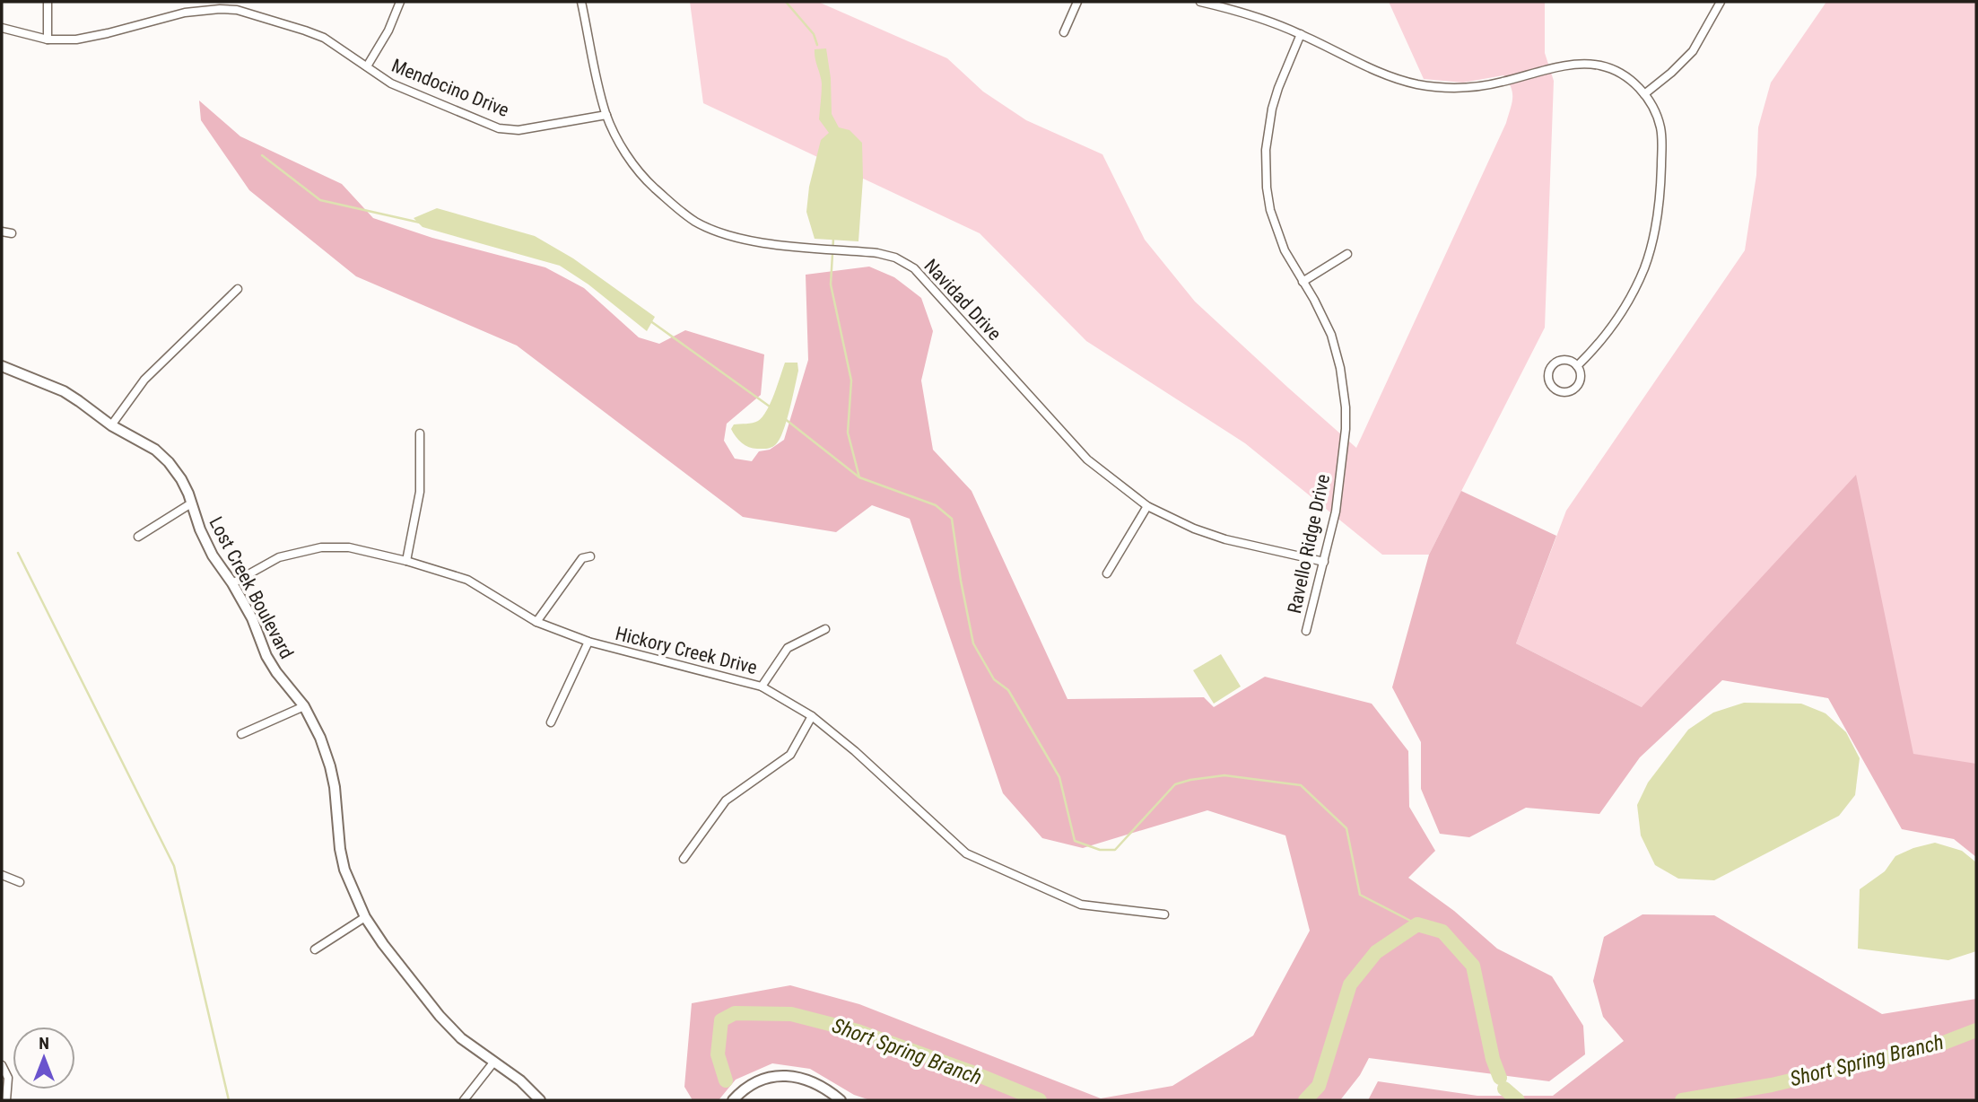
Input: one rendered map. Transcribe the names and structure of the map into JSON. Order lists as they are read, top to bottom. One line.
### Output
{"streets":{"street":["Mendocino Drive","Navidad Drive","Ravello Ridge Drive","Lost Creek Boulevard","Hickory Creek Drive"]},"crossings":[["Mendocino Drive","Navidad Drive"],["Navidad Drive","Ravello Ridge Drive"],["Lost Creek Boulevard","Hickory Creek Drive"]],"water":["Short Spring Branch"],"north":"top"}
